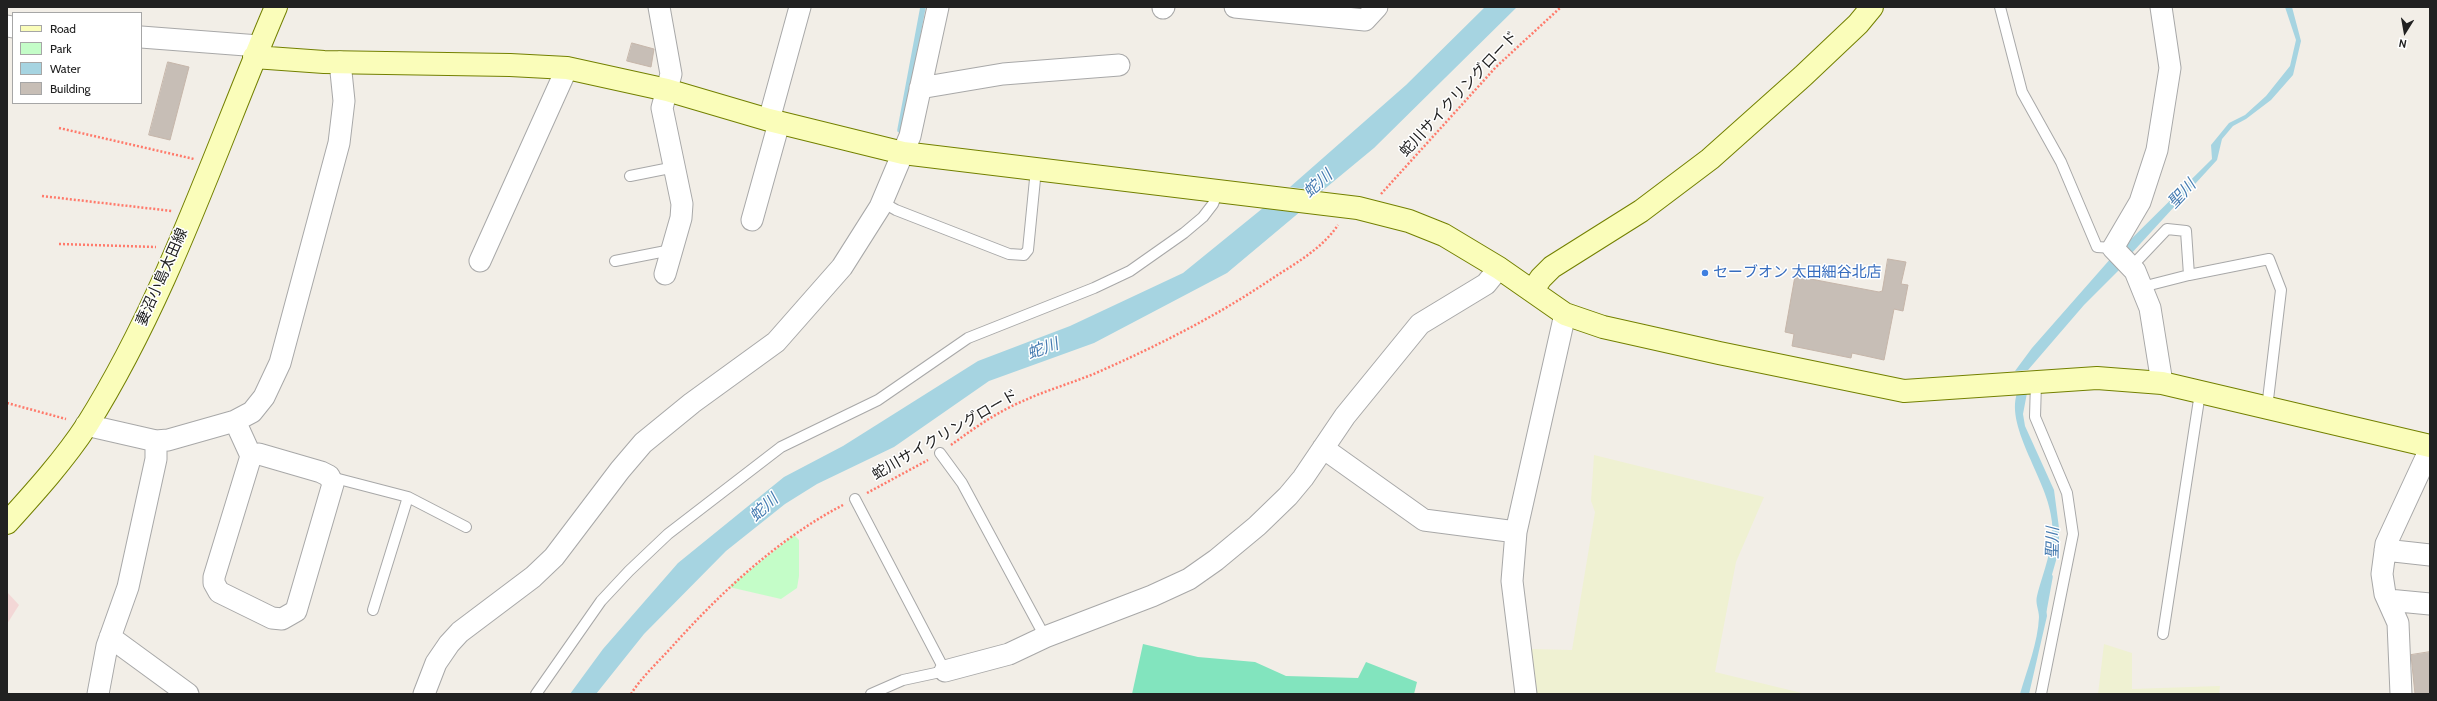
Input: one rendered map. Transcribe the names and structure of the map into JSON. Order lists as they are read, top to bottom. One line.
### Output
{"streets":{"street":["妻沼小島太田線"],"path":["蛇川サイクリングロード"]},"water":["蛇川","聖川"],"places":["セーブオン 太田細谷北店"],"legend":["Road","Park","Water","Building"],"north":"bottom"}
